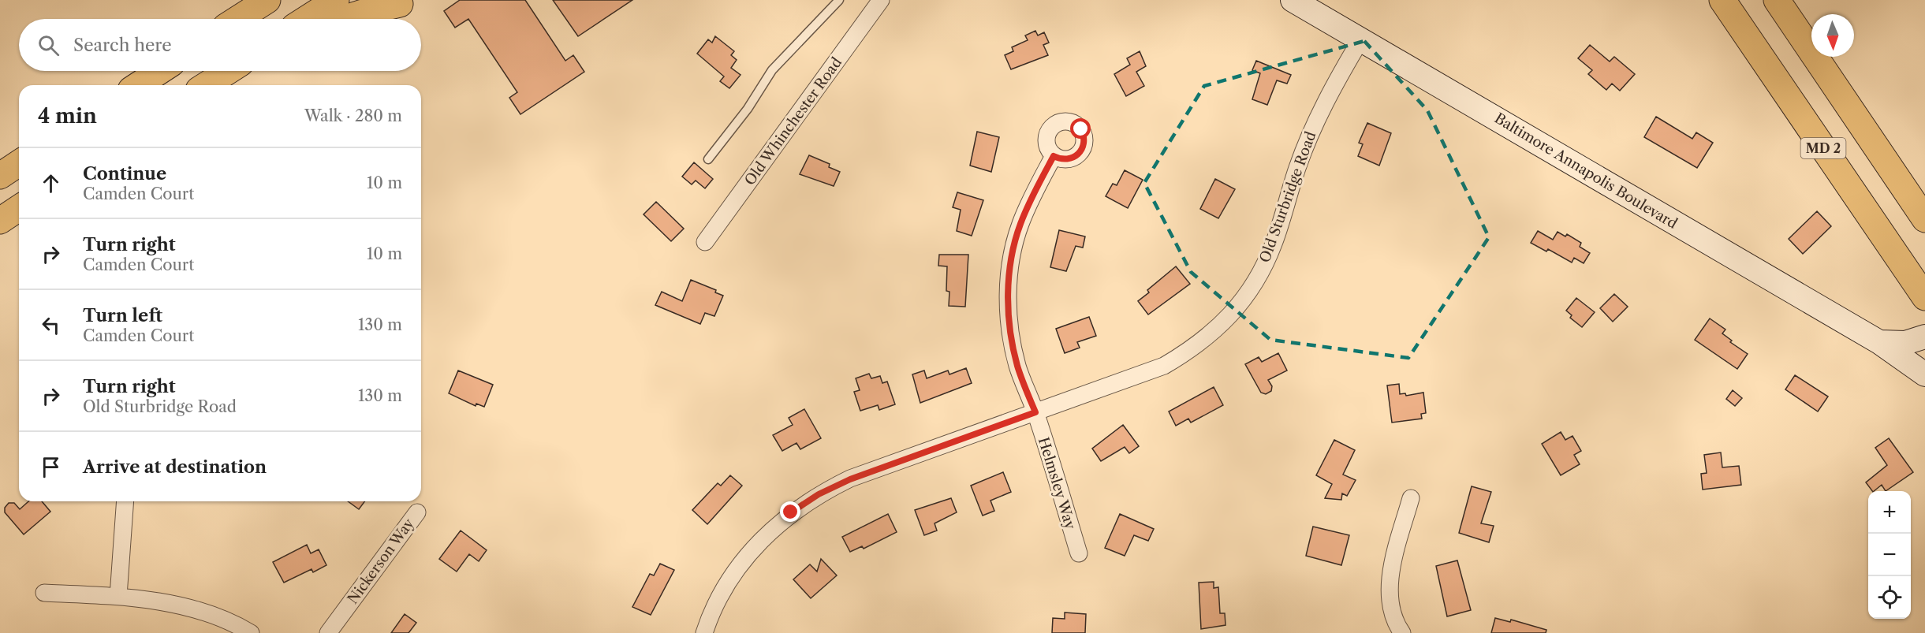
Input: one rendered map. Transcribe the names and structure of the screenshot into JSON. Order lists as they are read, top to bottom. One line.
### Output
{"streets":{"highway":["MD 2"],"street":["Old Whinchester Road","Baltimore Annapolis Boulevard","Old Sturbridge Road","Helmsley Way","Nickerson Way"]},"crossings":[["Baltimore Annapolis Boulevard","Old Sturbridge Road"],["Old Sturbridge Road","Helmsley Way"]],"north":"bottom","page":{"search":"Search here","heading":["4 min","Walk · 280 m"],"list":[["Continue","Camden Court","10 m"],["Turn right","Camden Court","10 m"],["Turn left","Camden Court","130 m"],["Turn right","Old Sturbridge Road","130 m"],"Arrive at destination"],"map_buttons":["+","−"]}}
